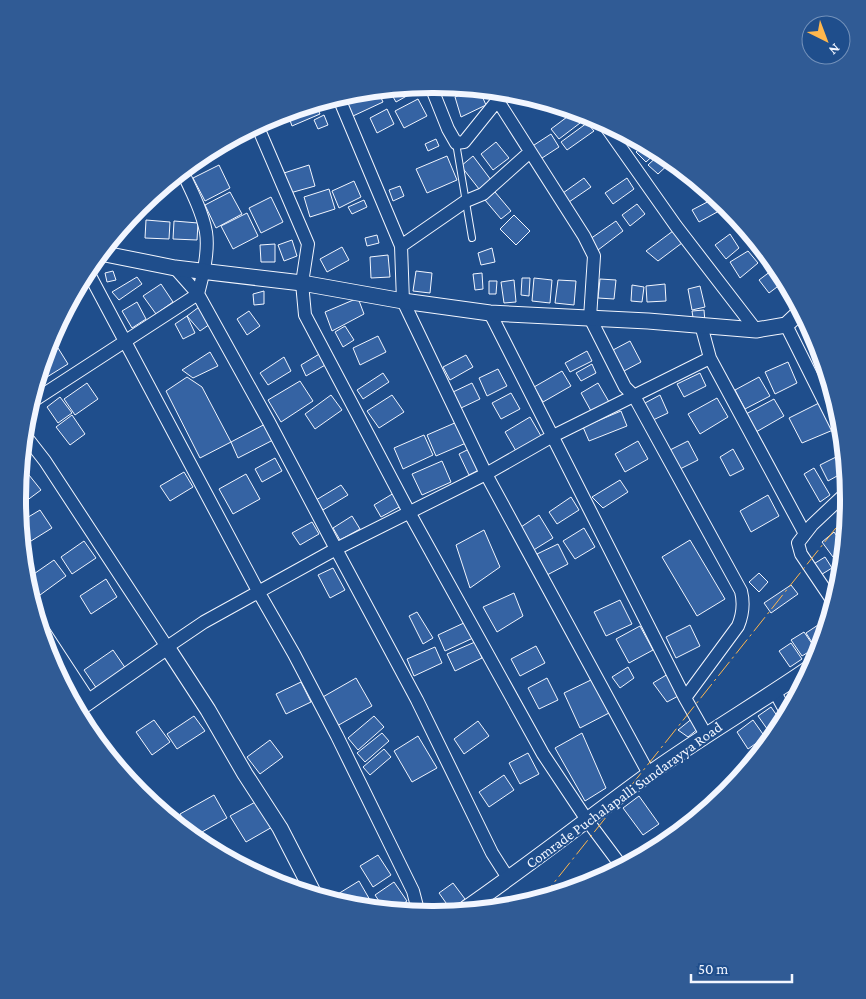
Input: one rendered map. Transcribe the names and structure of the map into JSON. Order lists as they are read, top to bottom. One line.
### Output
{"streets":{"street":["Comrade Puchalapalli Sundarayya Road"]},"scale_bar":"50 m","north":"bottom right"}
